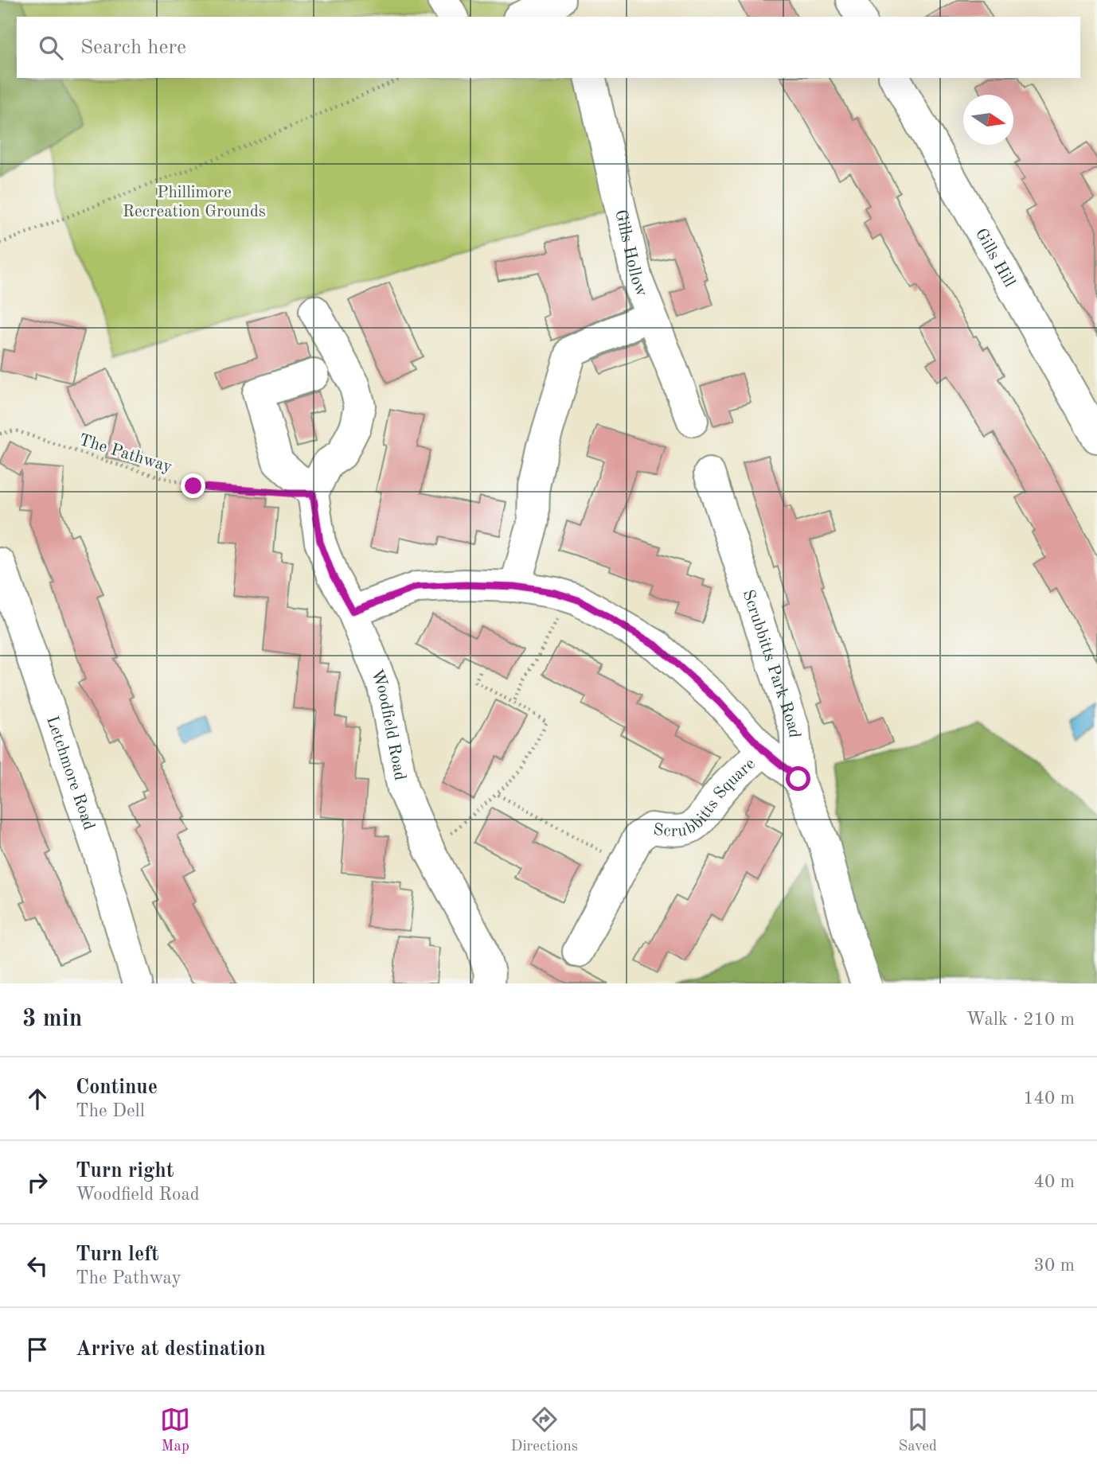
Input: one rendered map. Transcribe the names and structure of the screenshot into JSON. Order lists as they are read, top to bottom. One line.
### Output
{"streets":{"street":["Gills Hollow","Gills Hill","Scrubbitts Park Road","Woodfield Road","Letchmore Road","Scrubbitts Square"],"path":["The Pathway"]},"crossings":[["The Pathway","Woodfield Road"]],"parks":["Phillimore Recreation Grounds"],"north":"right","page":{"search":"Search here","heading":["3 min","Walk · 210 m"],"list":[["Continue","The Dell","140 m"],["Turn right","Woodfield Road","40 m"],["Turn left","The Pathway","30 m"],"Arrive at destination"],"nav":["Map","Directions","Saved"]}}
